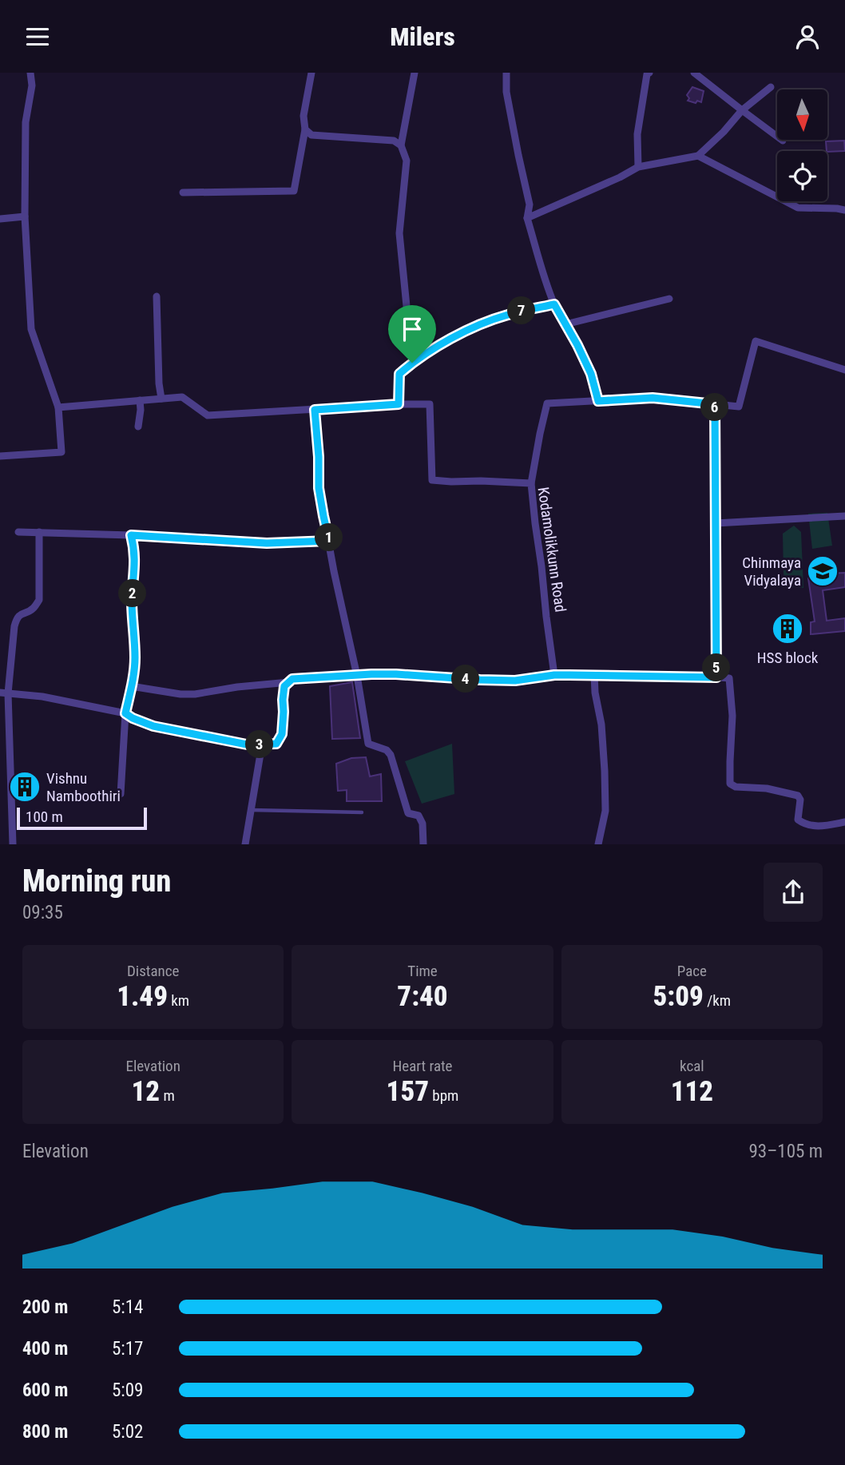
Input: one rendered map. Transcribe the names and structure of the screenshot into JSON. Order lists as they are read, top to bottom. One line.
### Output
{"streets":{"street":["Kodamolikkunn Road"]},"places":{"school or university":["Chinmaya Vidyalaya"],"building":["HSS block","Vishnu Namboothiri"]},"scale_bar":"100 m","north":"bottom","page":{"header":"Milers","pins":["7","6","1","2","5","4","3"],"scale":"100 m","heading":["Morning run","09:35"],"stats":[["Distance","1.49 km"],["Time","7:40"],["Pace","5:09 /km"],["Elevation","12 m"],["Heart rate","157 bpm"],["kcal","112"]],"chart":["Elevation","93–105 m"],"list":[{"name":"200 m","note":"5:14"},{"name":"400 m","note":"5:17"},{"name":"600 m","note":"5:09"},{"name":"800 m","note":"5:02"}]}}
